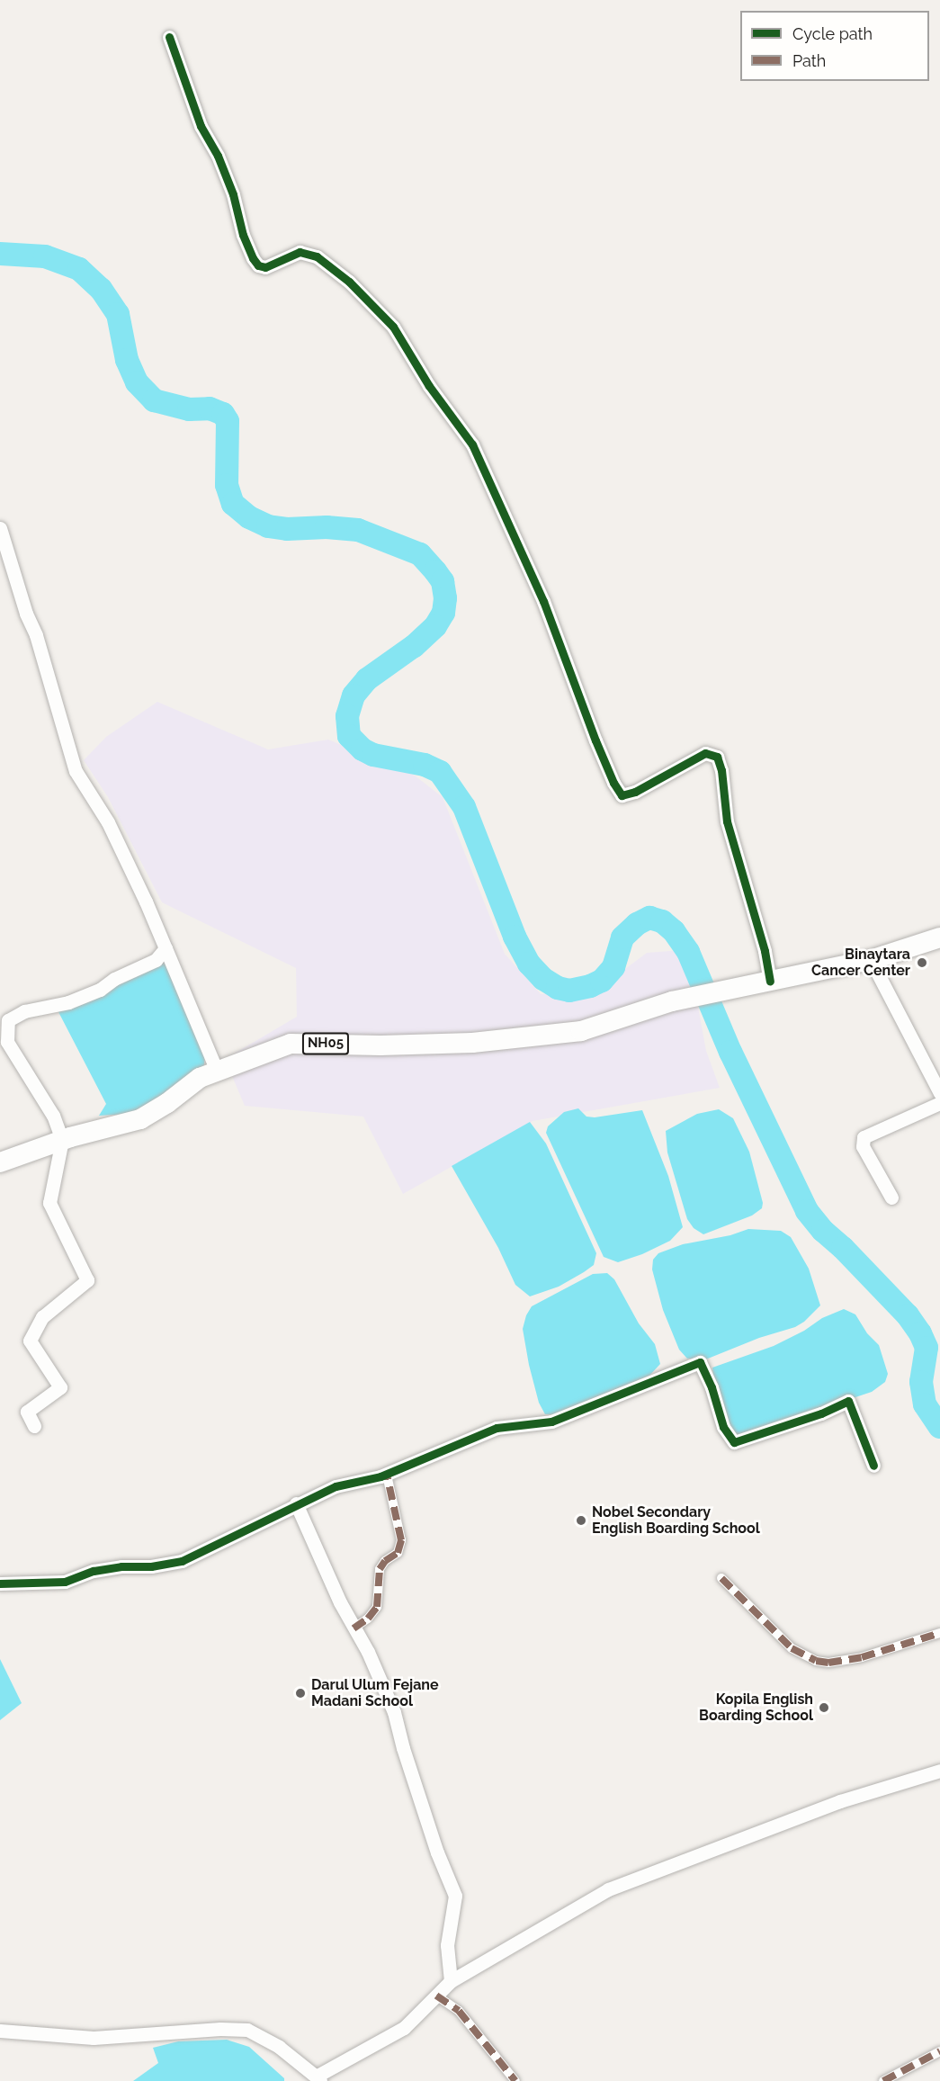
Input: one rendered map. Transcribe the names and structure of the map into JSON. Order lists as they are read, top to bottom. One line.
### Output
{"streets":{"main road":["NH05"]},"places":["Binaytara Cancer Center","Nobel Secondary English Boarding School","Darul Ulum Fejane Madani School","Kopila English Boarding School"],"legend":["Cycle path","Path"]}
